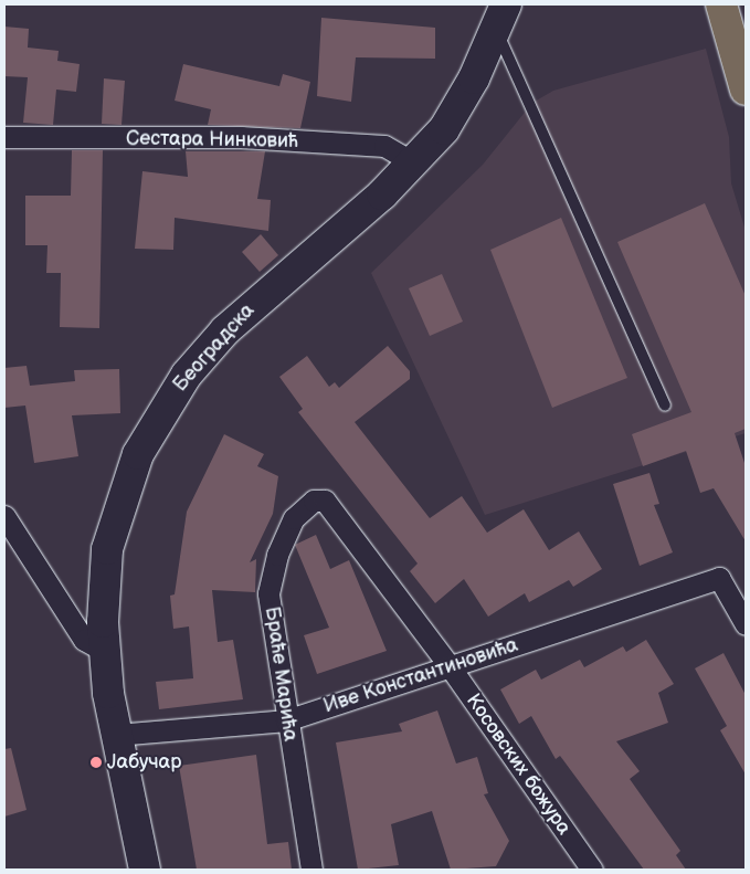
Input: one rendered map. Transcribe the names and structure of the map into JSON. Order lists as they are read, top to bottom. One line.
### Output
{"streets":{"street":["Сестара Нинковић","Београдска","Браће Марића","Иве Константиновића","Косовских божура"]},"crossings":[["Сестара Нинковић","Београдска"],["Београдска","Иве Константиновића"],["Браће Марића","Иве Константиновића"],["Браће Марића","Косовских божура"],["Иве Константиновића","Косовских божура"]],"places":["Јабучар"]}
